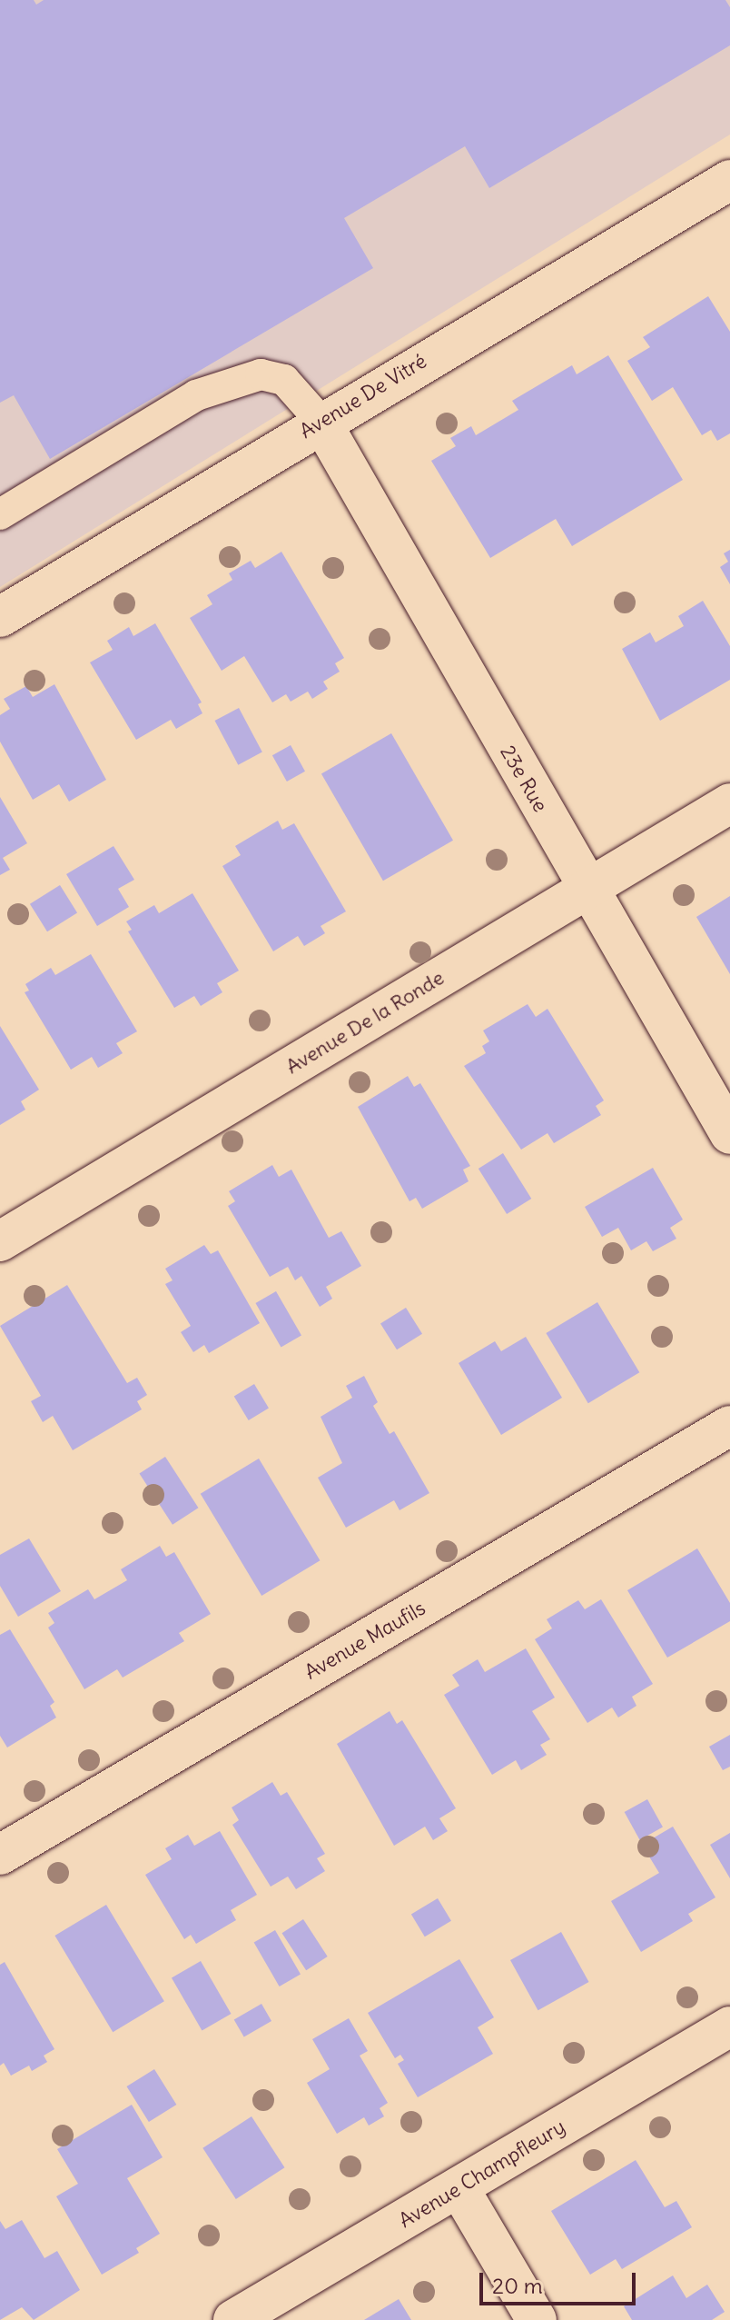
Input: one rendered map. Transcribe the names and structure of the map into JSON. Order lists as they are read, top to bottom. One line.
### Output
{"streets":{"street":["Avenue De Vitré","23e Rue","Avenue De la Ronde","Avenue Maufils","Avenue Champfleury"]},"crossings":[["Avenue De Vitré","23e Rue"],["23e Rue","Avenue De la Ronde"]],"scale_bar":"20 m"}
